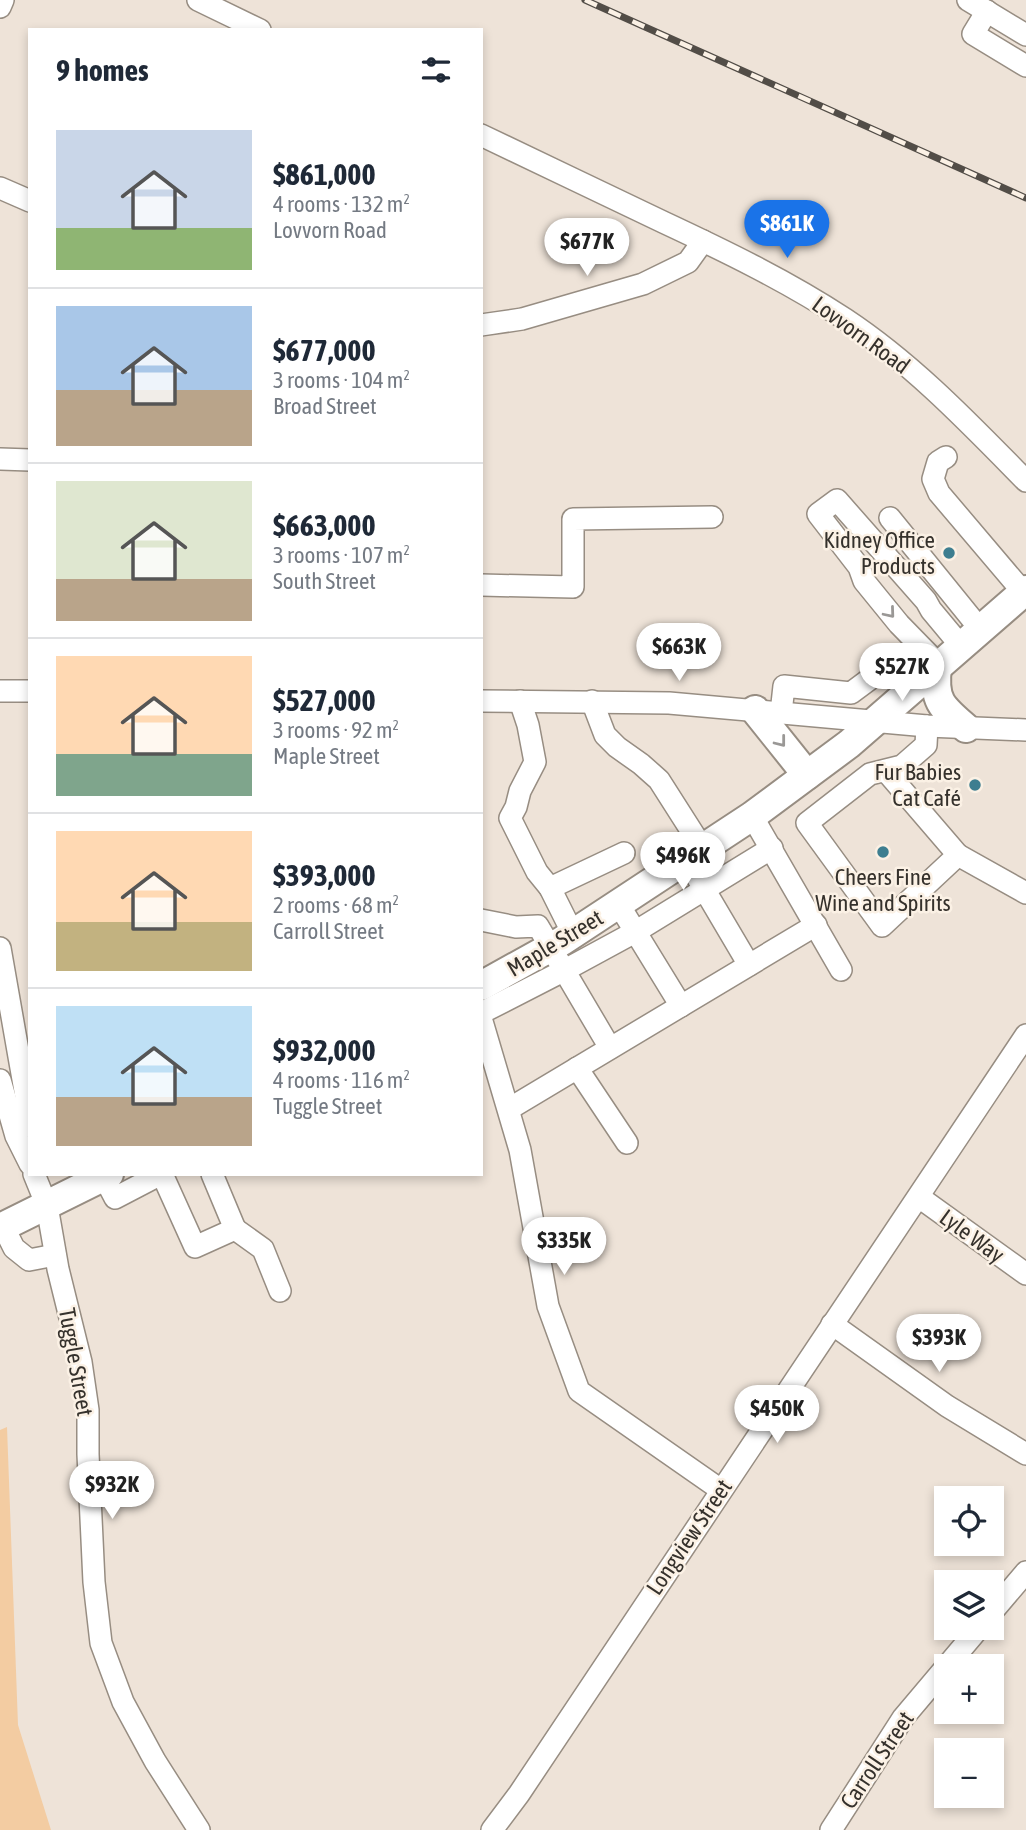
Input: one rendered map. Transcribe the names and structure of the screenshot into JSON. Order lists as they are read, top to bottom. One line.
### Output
{"streets":{"main road":["Maple Street"],"street":["Lovvorn Road","Lyle Way","Tuggle Street","Longview Street","Carroll Street"]},"crossings":[["Lyle Way","Longview Street"]],"places":["Kidney Office Products","Fur Babies Cat Café","Cheers Fine Wine and Spirits"],"page":{"heading":"9 homes","list":[{"name":"$861,000","note":"4 rooms · 132 m² · Lovvorn Road"},{"name":"$677,000","note":"3 rooms · 104 m² · Broad Street"},{"name":"$663,000","note":"3 rooms · 107 m² · South Street"},{"name":"$527,000","note":"3 rooms · 92 m² · Maple Street"},{"name":"$393,000","note":"2 rooms · 68 m² · Carroll Street"},{"name":"$932,000","note":"4 rooms · 116 m² · Tuggle Street"}],"price":["$861K","$677K","$663K","$527K","$496K","$335K","$393K","$450K","$932K"],"map_buttons":["+","−"]}}
